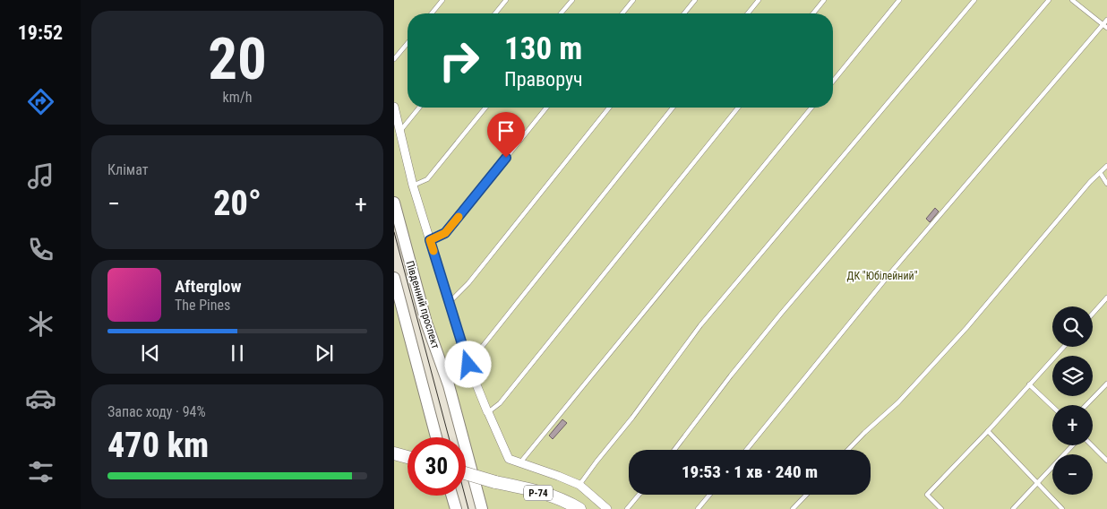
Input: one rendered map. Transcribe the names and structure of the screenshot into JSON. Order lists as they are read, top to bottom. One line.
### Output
{"streets":{"main road":["Південний проспект","Р-74"]},"parks":["ДК \"Юбілейний\""],"page":{"tabs":"19:52","tile":[["20","km/h"],"Клімат",["Запас ходу · 94%","470 km"]],"turn":["130 m","Праворуч"],"heat":["−","20°","+"],"song":["Afterglow","The Pines"],"map_buttons":["+","−"],"limit":"30","trip":"19:53 · 1 хв · 240 m"}}
